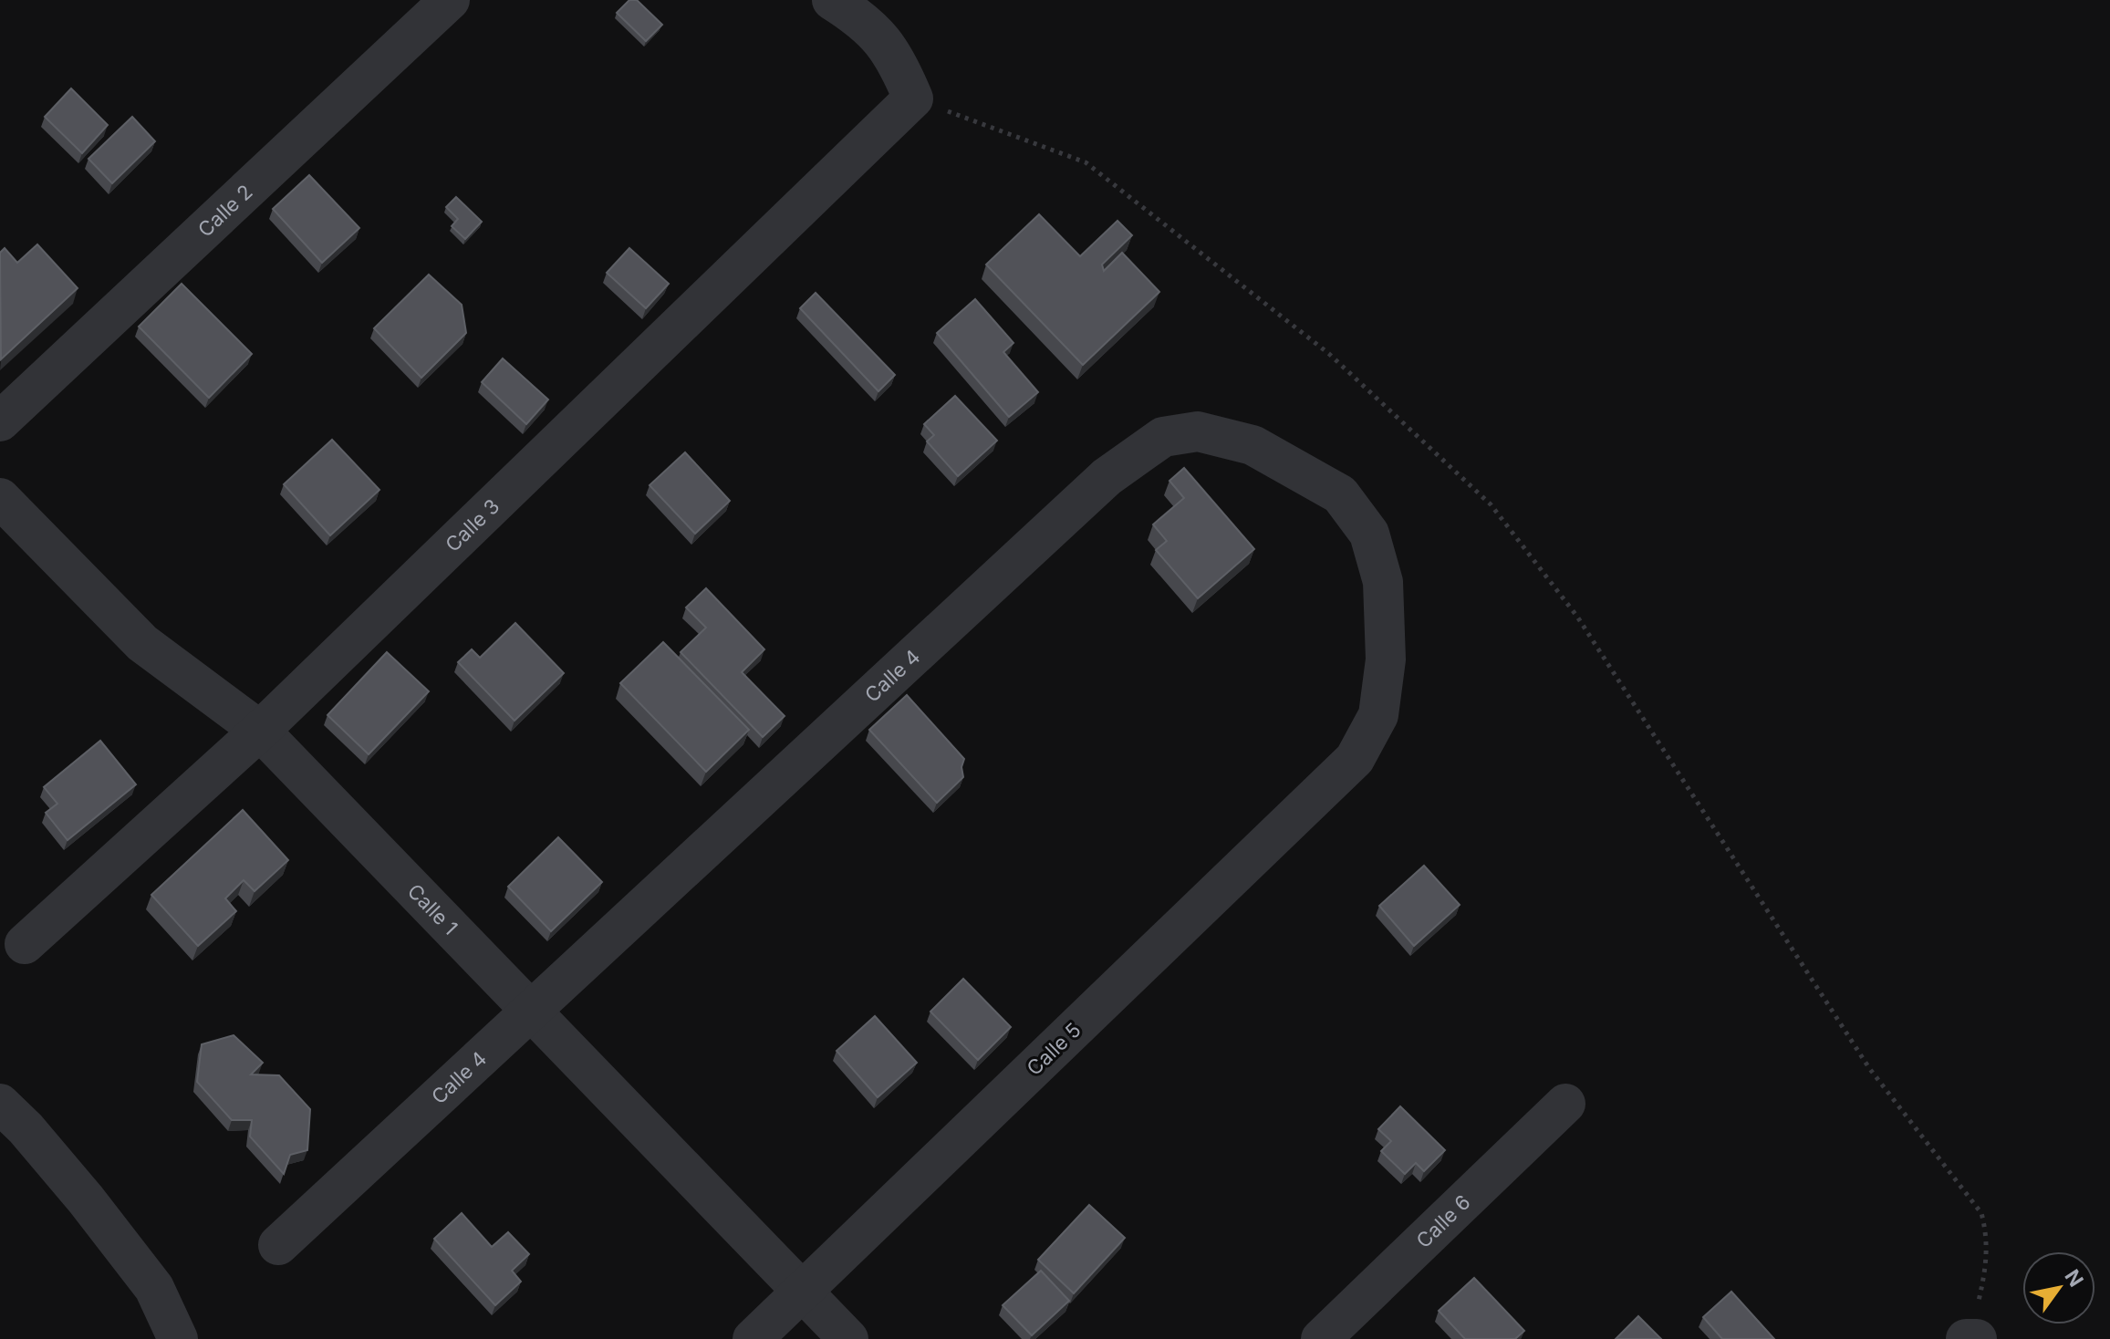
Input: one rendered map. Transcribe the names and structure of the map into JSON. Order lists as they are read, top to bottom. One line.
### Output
{"streets":{"street":["Calle 2","Calle 3","Calle 4","Calle 1","Calle 5","Calle 6"]},"crossings":[["Calle 3","Calle 1"],["Calle 4","Calle 1"],["Calle 4","Calle 5"],["Calle 1","Calle 5"]],"north":"top right"}
